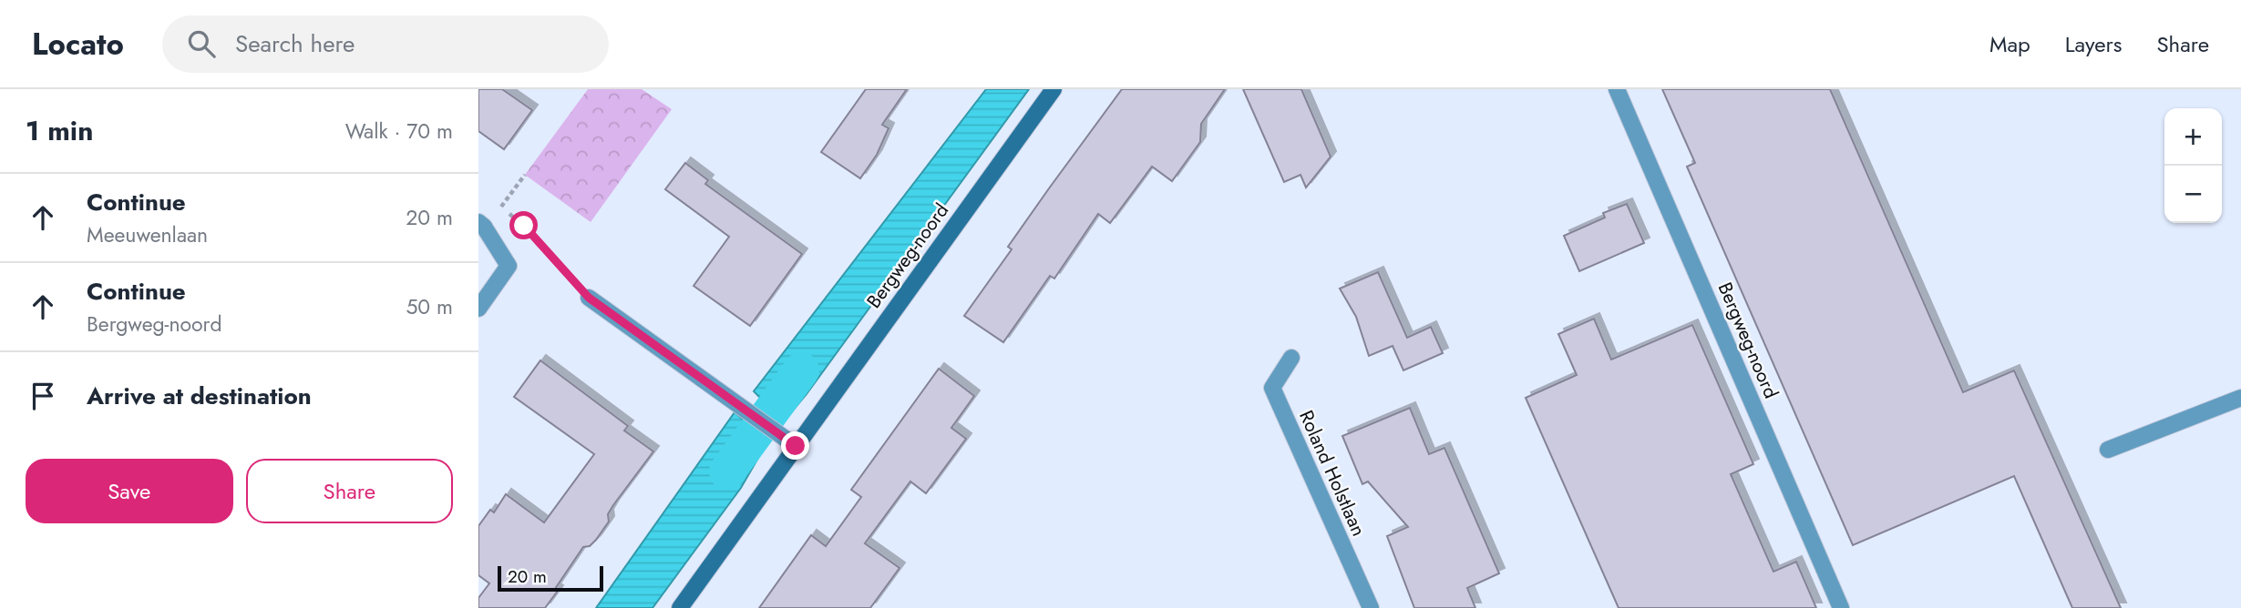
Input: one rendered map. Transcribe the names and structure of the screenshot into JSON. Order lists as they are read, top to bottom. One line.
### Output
{"streets":{"street":["Bergweg-noord","Roland Holstlaan"]},"scale_bar":"20 m","page":{"header":"Locato","search":"Search here","nav":["Map","Layers","Share"],"heading":["1 min","Walk · 70 m"],"map_buttons":["+","−"],"list":[["Continue","Meeuwenlaan","20 m"],["Continue","Bergweg-noord","50 m"],"Arrive at destination"],"buttons":["Save","Share"],"scale":"20 m"}}
